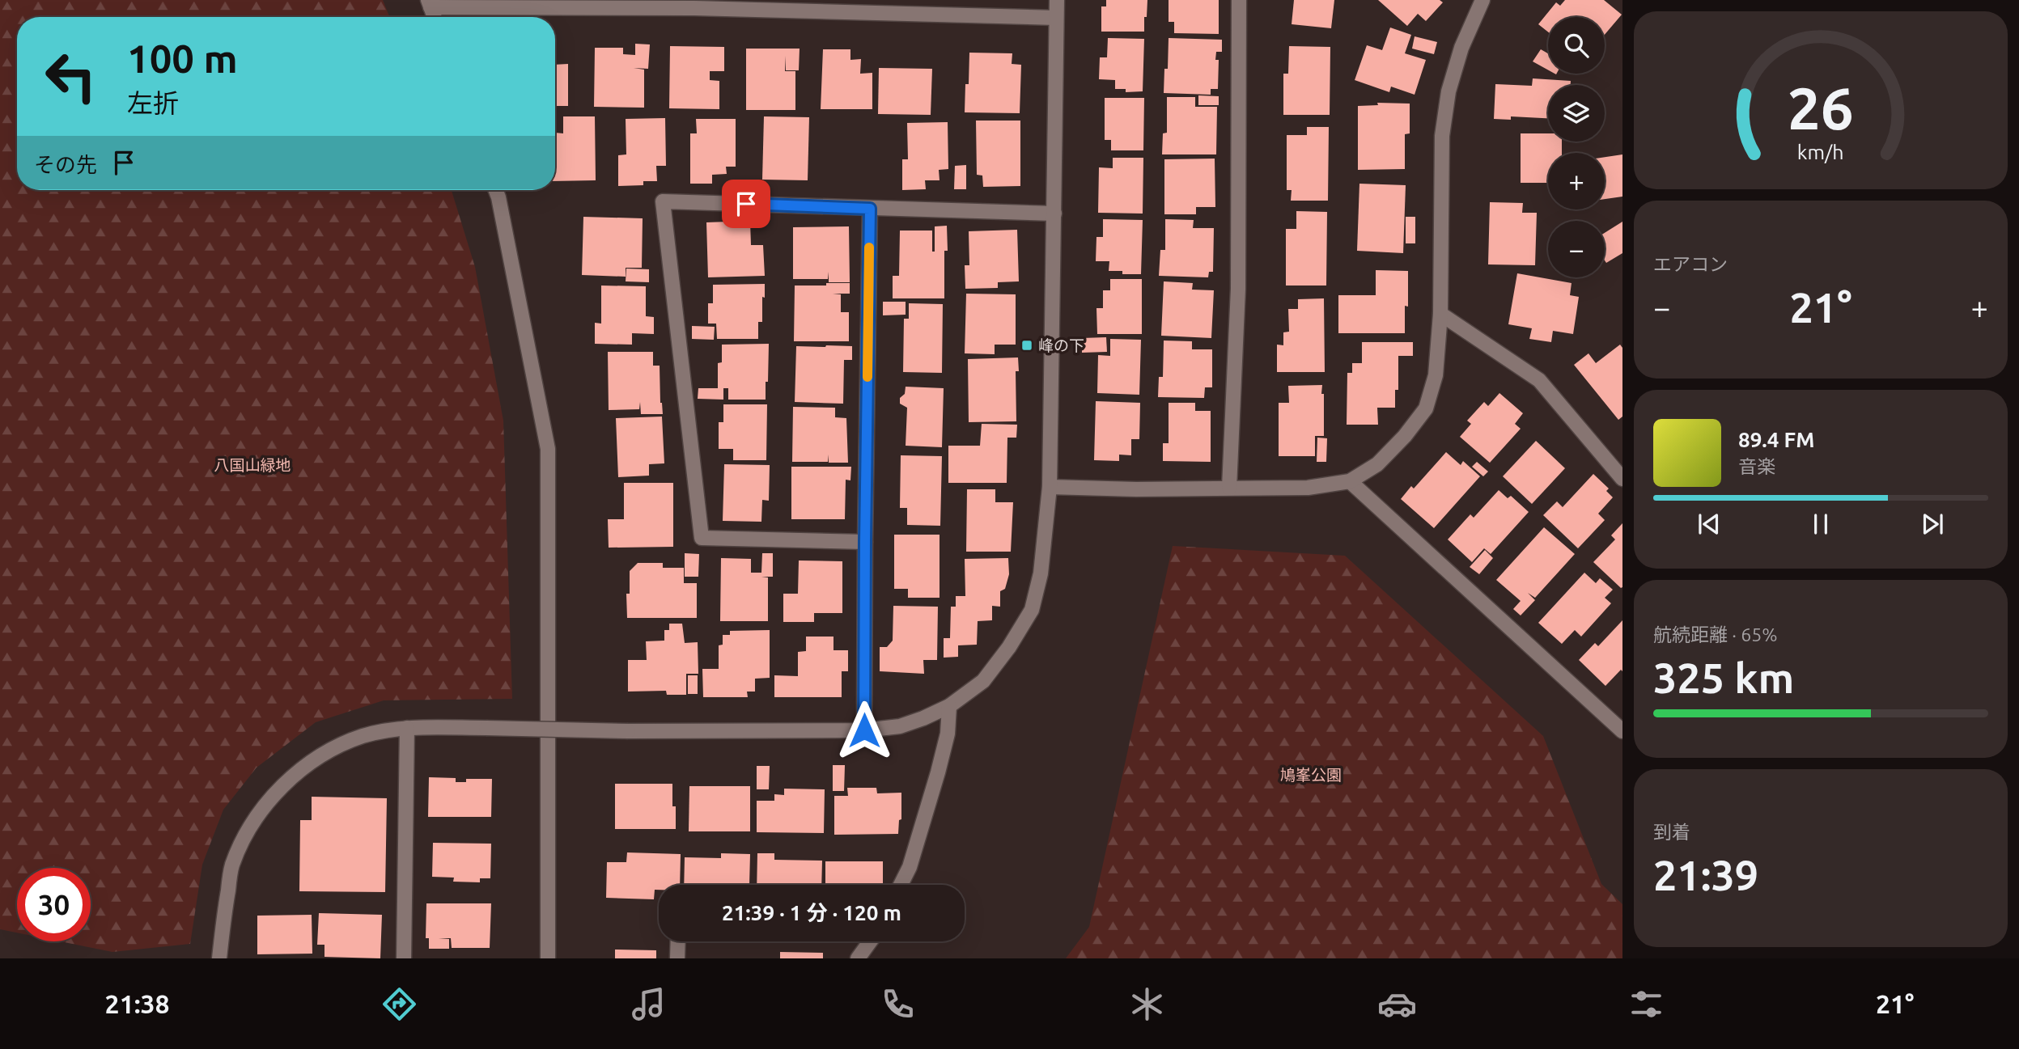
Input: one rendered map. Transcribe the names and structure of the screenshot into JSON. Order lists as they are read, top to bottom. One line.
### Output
{"parks":["八国山緑地","鳩峯公園"],"places":{"transit":["峰の下"]},"page":{"map_buttons":["+","−"],"turn":["100 m","左折"],"then":"その先","tile":["エアコン",["航続距離 · 65%","325 km"],["到着","21:39"]],"heat":["−","21°","+"],"song":["89.4 FM","音楽"],"limit":"30","trip":"21:39 · 1 分 · 120 m","tabs":["21:38","21°"],"gauge":["26","km/h"]}}
